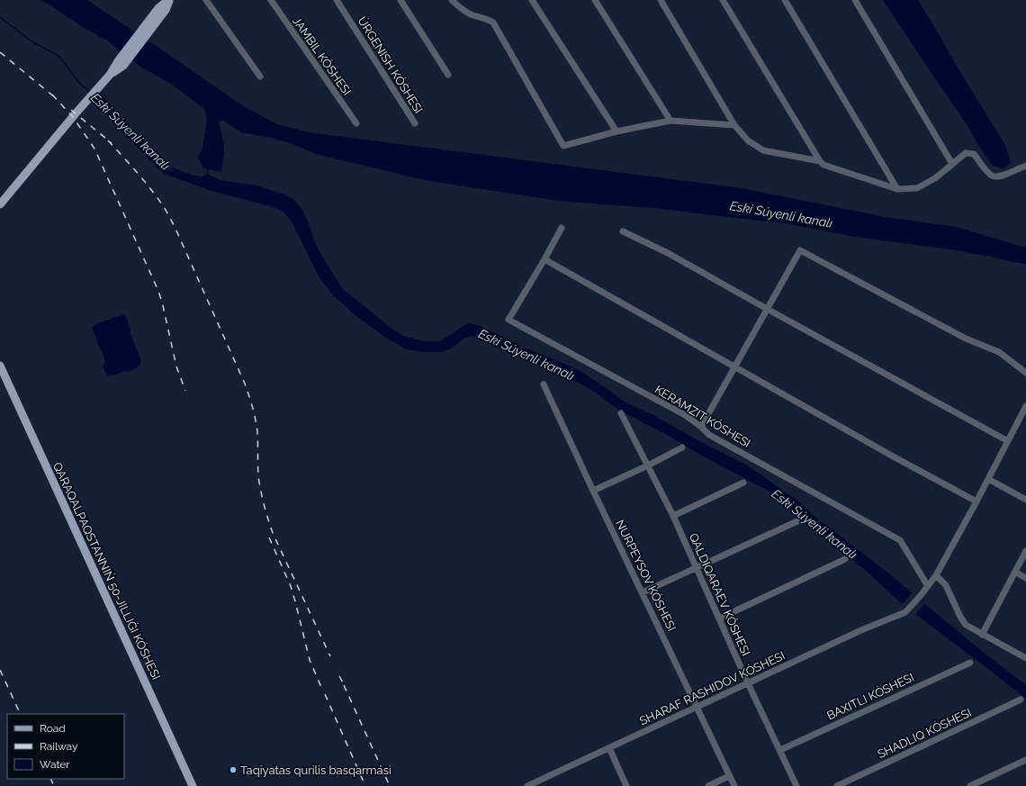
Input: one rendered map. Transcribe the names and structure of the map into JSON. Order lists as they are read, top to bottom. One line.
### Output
{"streets":{"street":["ÚRGENISH KÓSHESI","KERAMZIT KÓSHESI","NURPEYSOV KÓSHESI","SHARAF RASHIDOV KÓSHESI"]},"crossings":[["KERAMZIT KÓSHESI","SHARAF RASHIDOV KÓSHESI"],["NURPEYSOV KÓSHESI","SHARAF RASHIDOV KÓSHESI"]],"water":["Eski Súyenli kanalı"],"places":["Taqiyatas qurilis basqarmasi"],"legend":["Road","Railway","Water"]}
